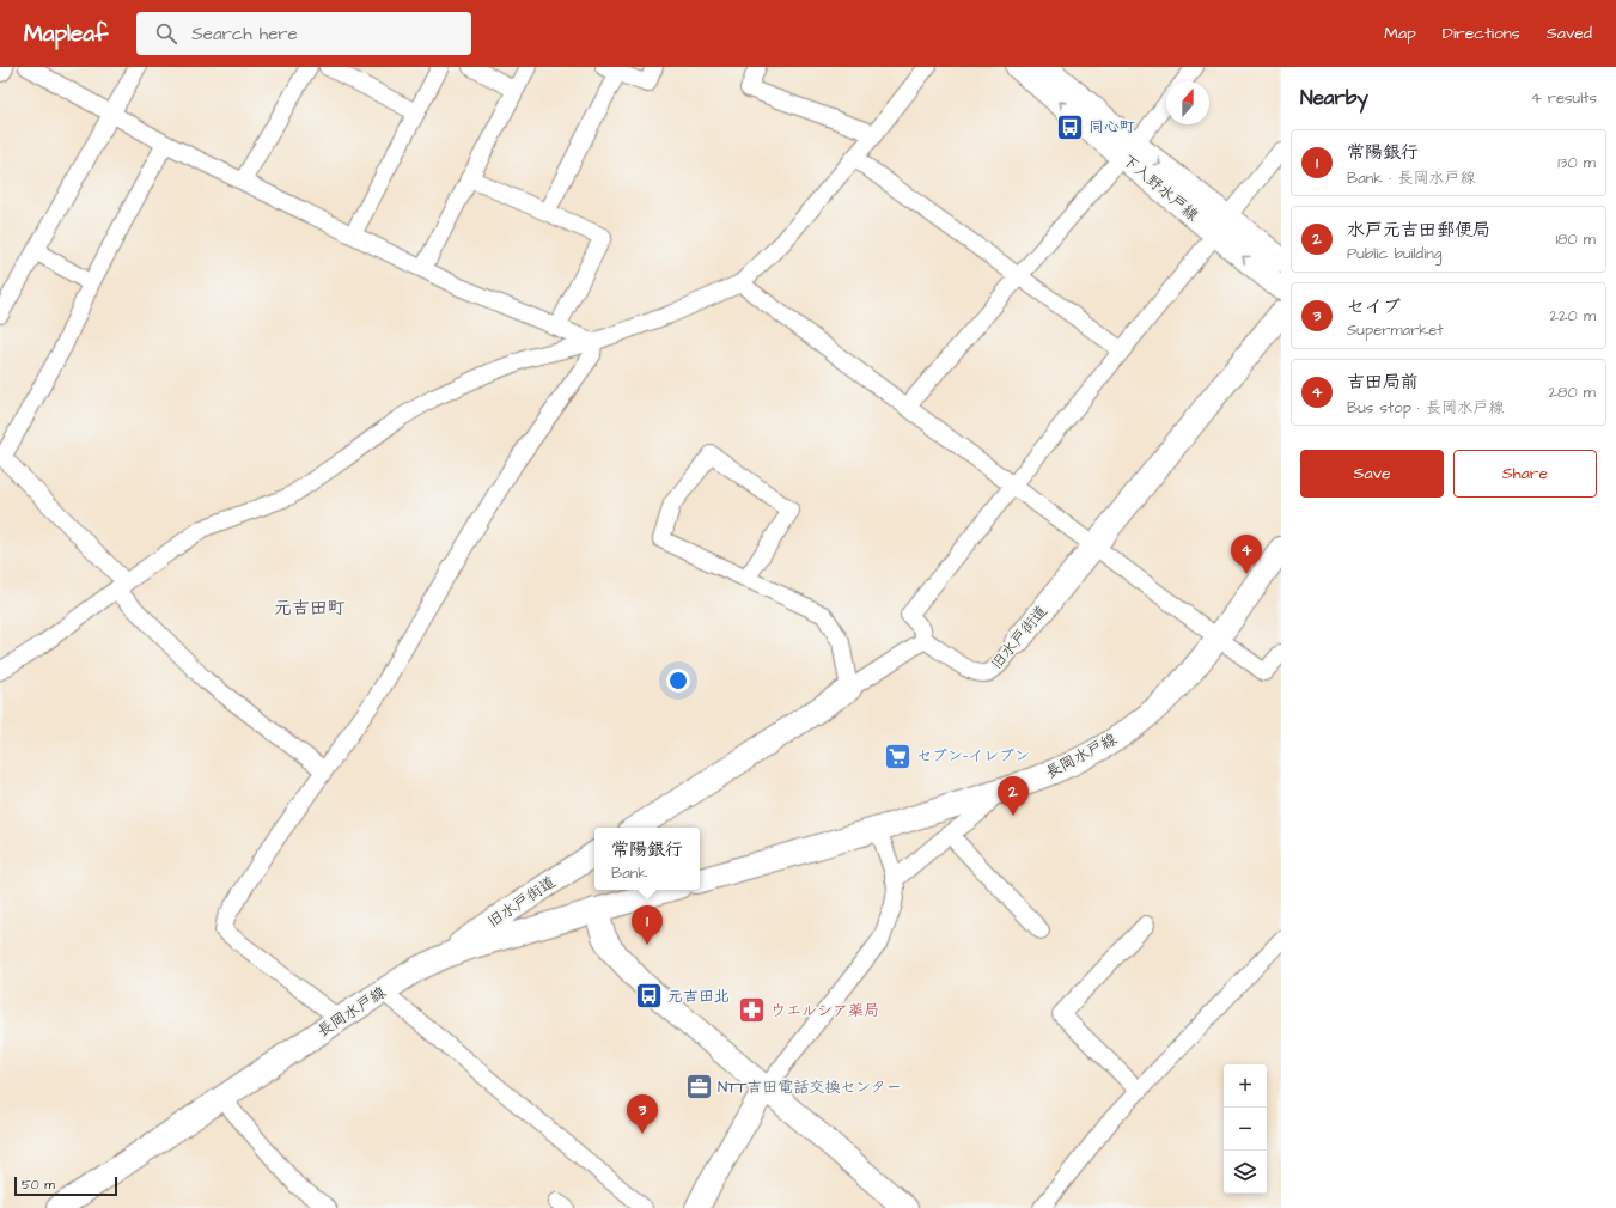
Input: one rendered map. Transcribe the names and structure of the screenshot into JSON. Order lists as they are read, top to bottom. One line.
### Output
{"streets":{"main road":["下入野水戸線","旧水戸街道","長岡水戸線"]},"crossings":[["旧水戸街道","長岡水戸線"]],"districts":["元吉田町"],"places":{"bus stop":["同心町","元吉田北"],"supermarket":["セブン-イレブン"],"pharmacy":["ウエルシア薬局"],"office":["NTT吉田電話交換センター"]},"scale_bar":"50 m","north":"top","page":{"header":"Mapleaf","search":"Search here","nav":["Map","Directions","Saved"],"heading":["Nearby","4 results"],"list":[{"mark":"1","name":"常陽銀行","note":"Bank · 長岡水戸線","value":"130 m"},{"mark":"2","name":"水戸元吉田郵便局","note":"Public building","value":"180 m"},{"mark":"3","name":"セイブ","note":"Supermarket","value":"220 m"},{"mark":"4","name":"吉田局前","note":"Bus stop · 長岡水戸線","value":"280 m"}],"buttons":["Save","Share"],"pins":["4","2","1","3"],"popup":["常陽銀行","Bank"],"map_buttons":["+","−"],"scale":"50 m"}}
